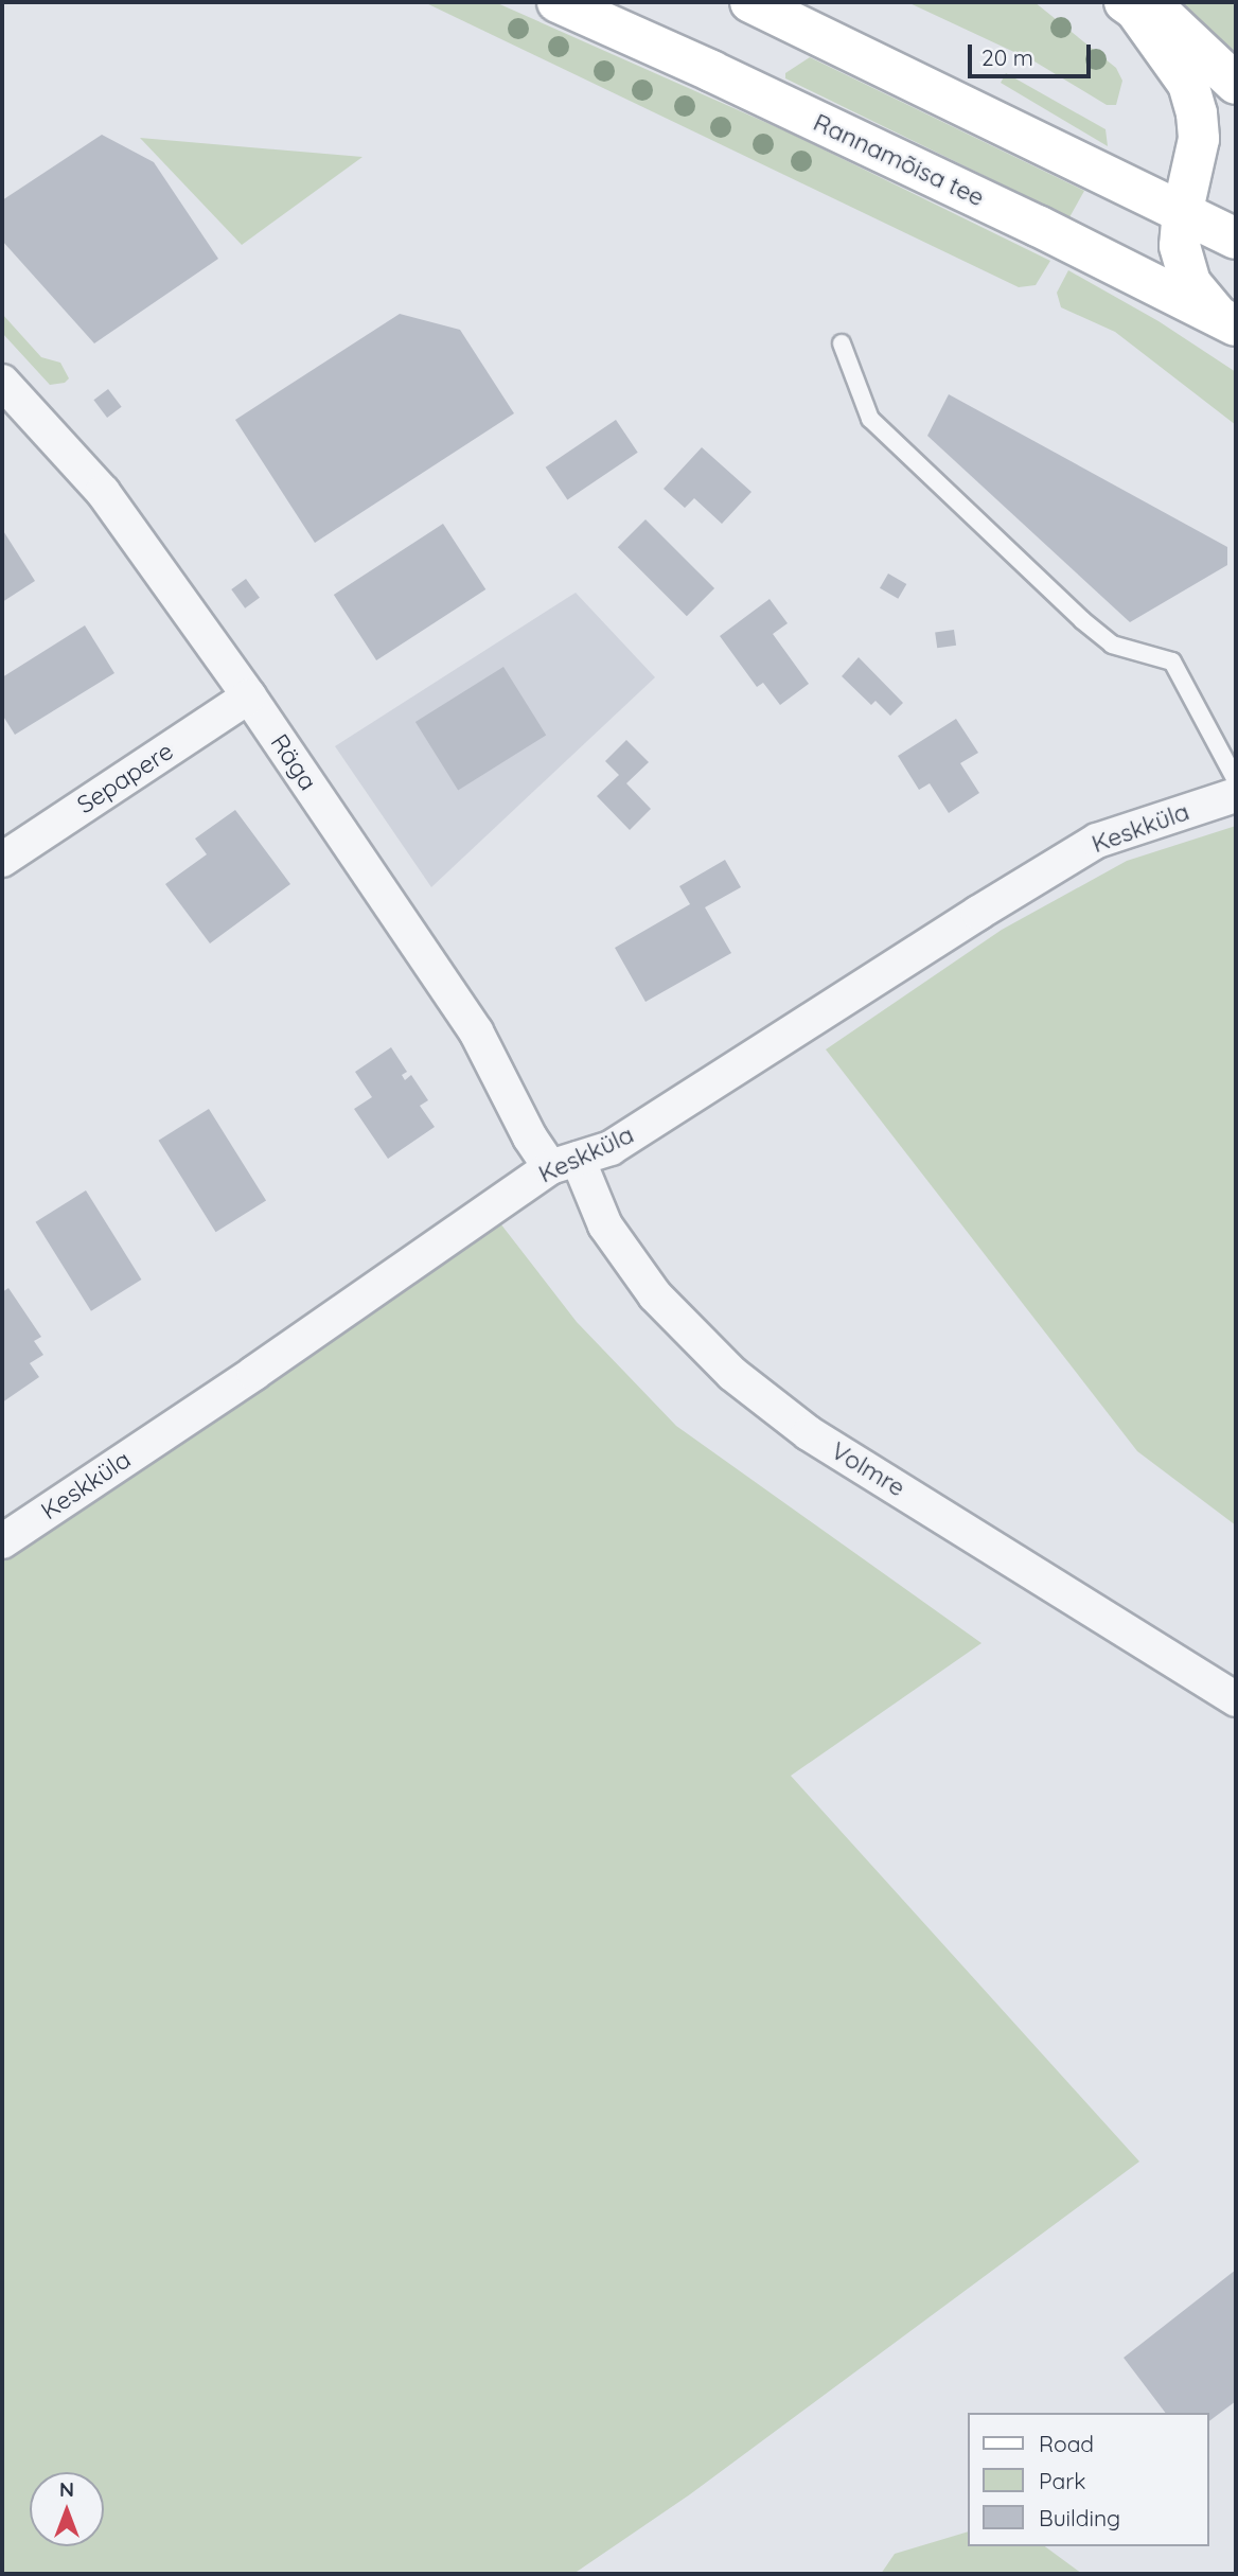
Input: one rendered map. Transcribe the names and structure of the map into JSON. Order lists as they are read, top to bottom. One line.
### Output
{"streets":{"main road":["Rannamõisa tee"],"street":["Räga","Sepapere","Keskküla","Volmre"]},"crossings":[["Räga","Sepapere"],["Räga","Keskküla"],["Räga","Volmre"],["Keskküla","Volmre"]],"legend":["Road","Park","Building"],"scale_bar":"20 m","north":"top"}
